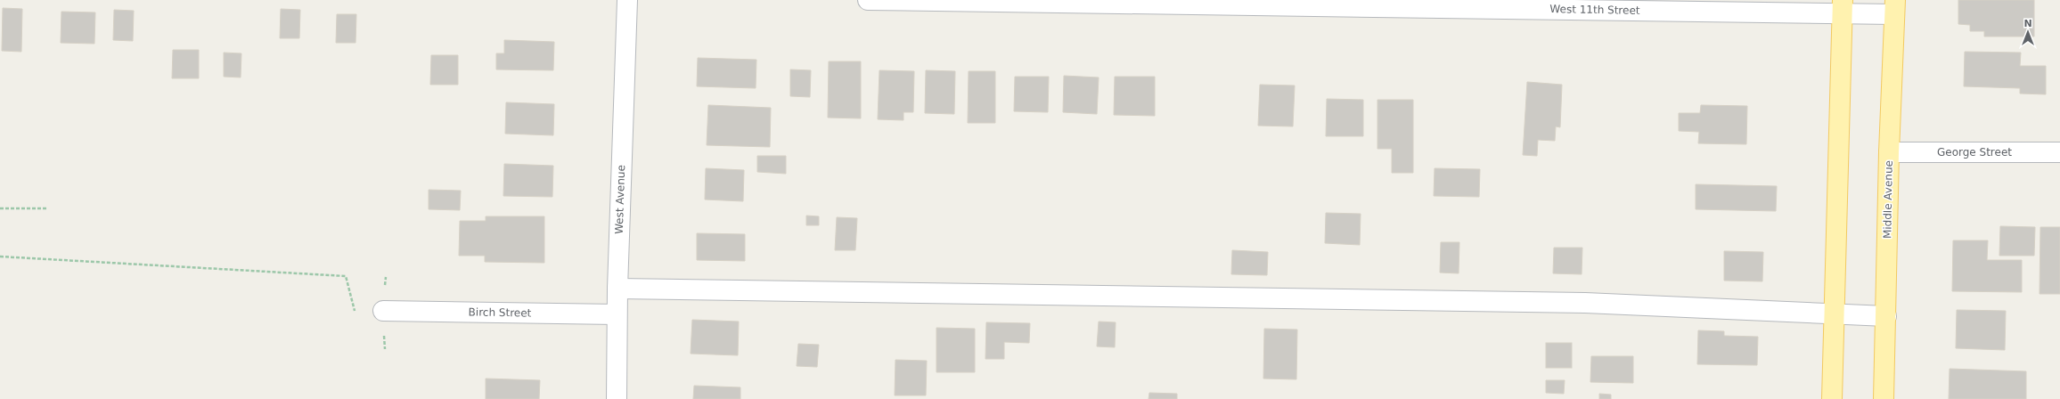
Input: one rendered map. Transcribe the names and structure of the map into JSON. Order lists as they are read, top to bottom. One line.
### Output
{"streets":{"main road":["Middle Avenue"],"street":["West 11th Street","George Street","West Avenue","Birch Street"]},"crossings":[["West 11th Street","Middle Avenue"],["George Street","Middle Avenue"],["West Avenue","Birch Street"]],"north":"top"}
